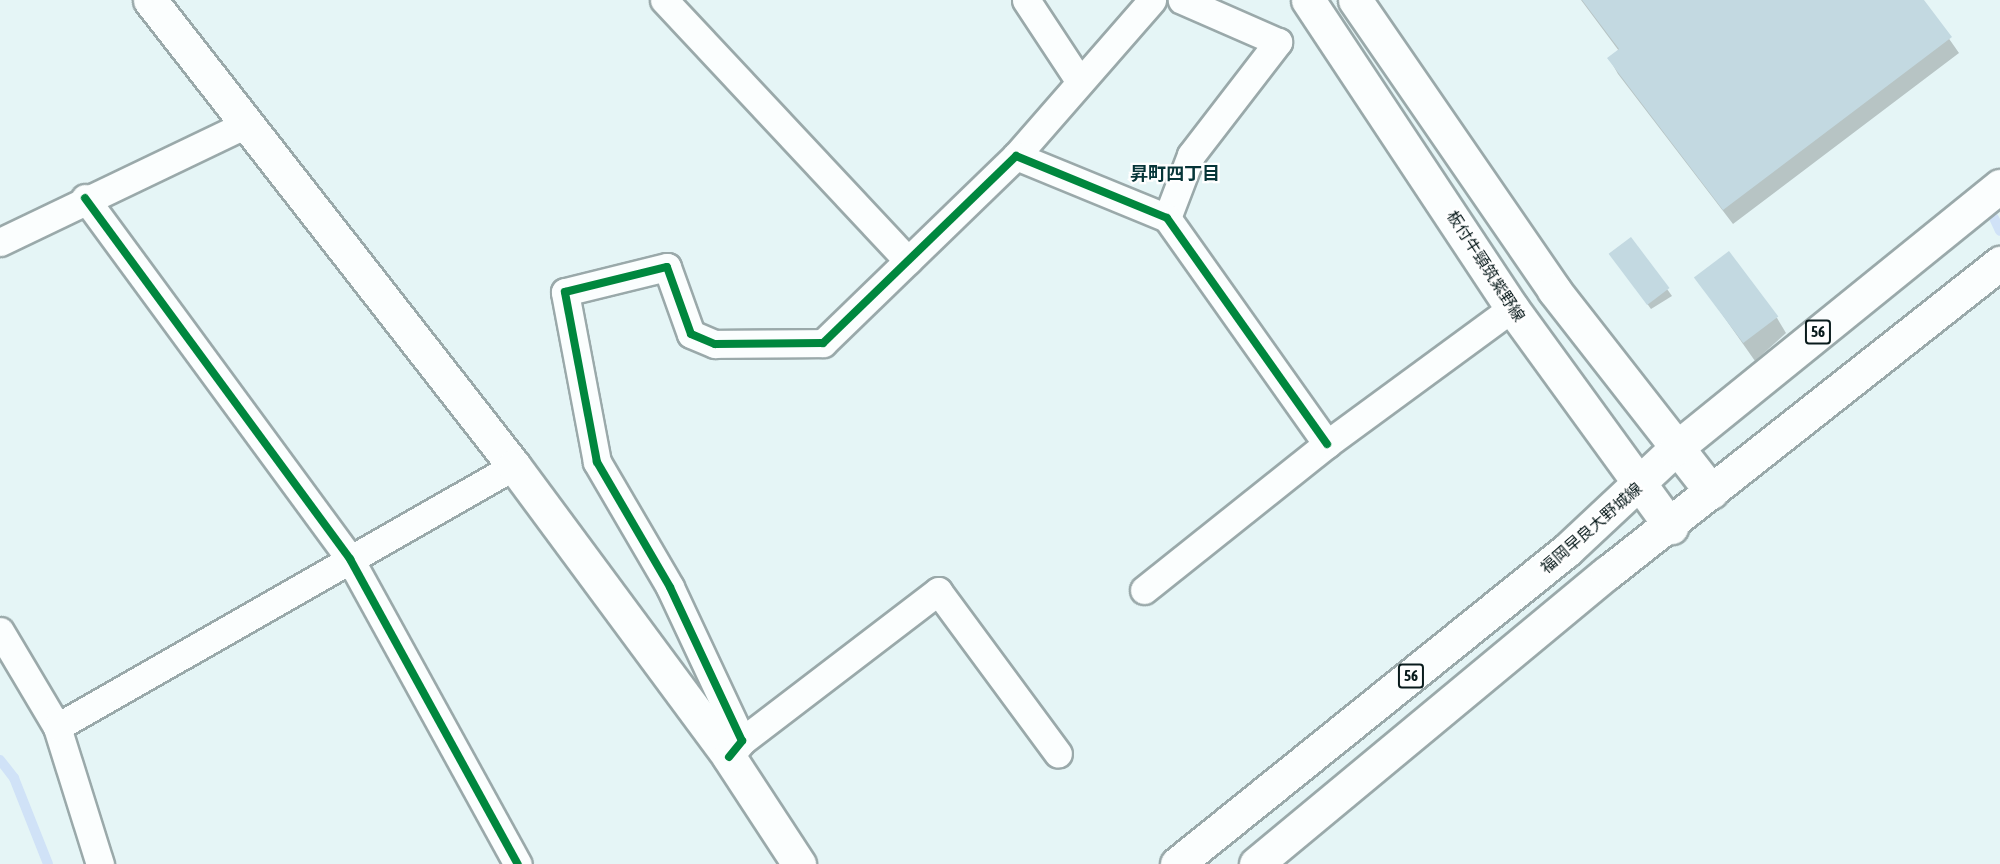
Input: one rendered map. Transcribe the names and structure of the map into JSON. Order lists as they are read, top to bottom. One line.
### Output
{"streets":{"main road":["板付牛頸筑紫野線","56","福岡早良大野城線"]},"crossings":[["板付牛頸筑紫野線","福岡早良大野城線"]],"districts":["昇町四丁目"]}
